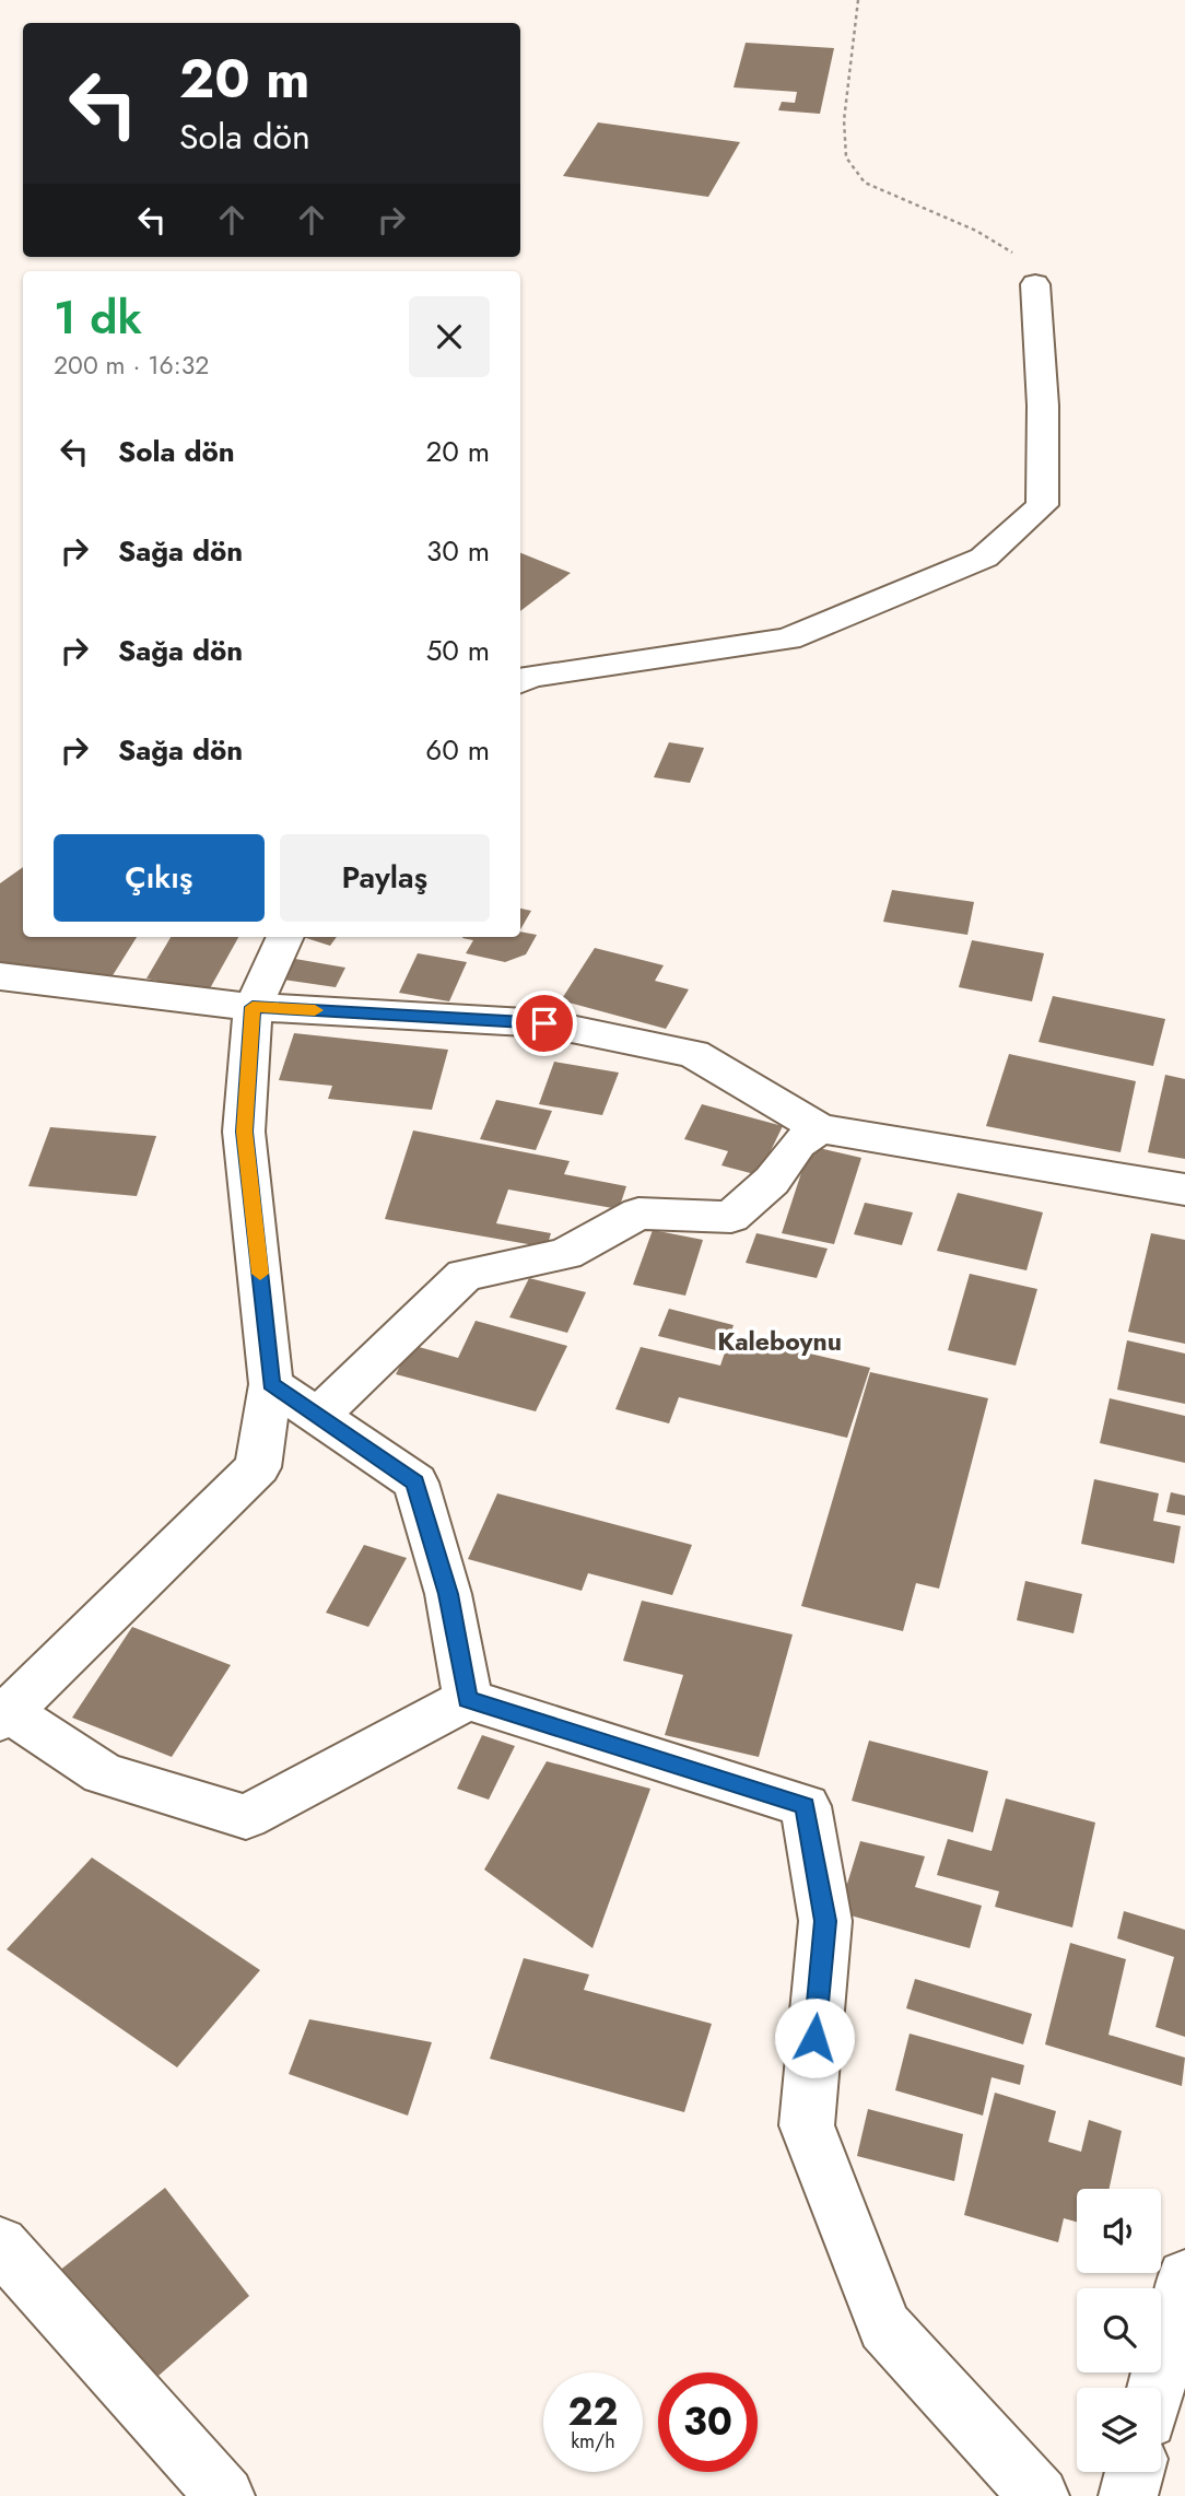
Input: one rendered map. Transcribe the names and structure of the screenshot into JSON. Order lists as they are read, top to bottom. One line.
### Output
{"districts":["Kaleboynu"],"page":{"turn":["20 m","Sola dön"],"heading":["1 dk","200 m · 16:32"],"list":[{"name":"Sola dön","value":"20 m"},{"name":"Sağa dön","value":"30 m"},{"name":"Sağa dön","value":"50 m"},{"name":"Sağa dön","value":"60 m"}],"buttons":["Çıkış","Paylaş"],"speed":"22 km/h","limit":"30"}}
